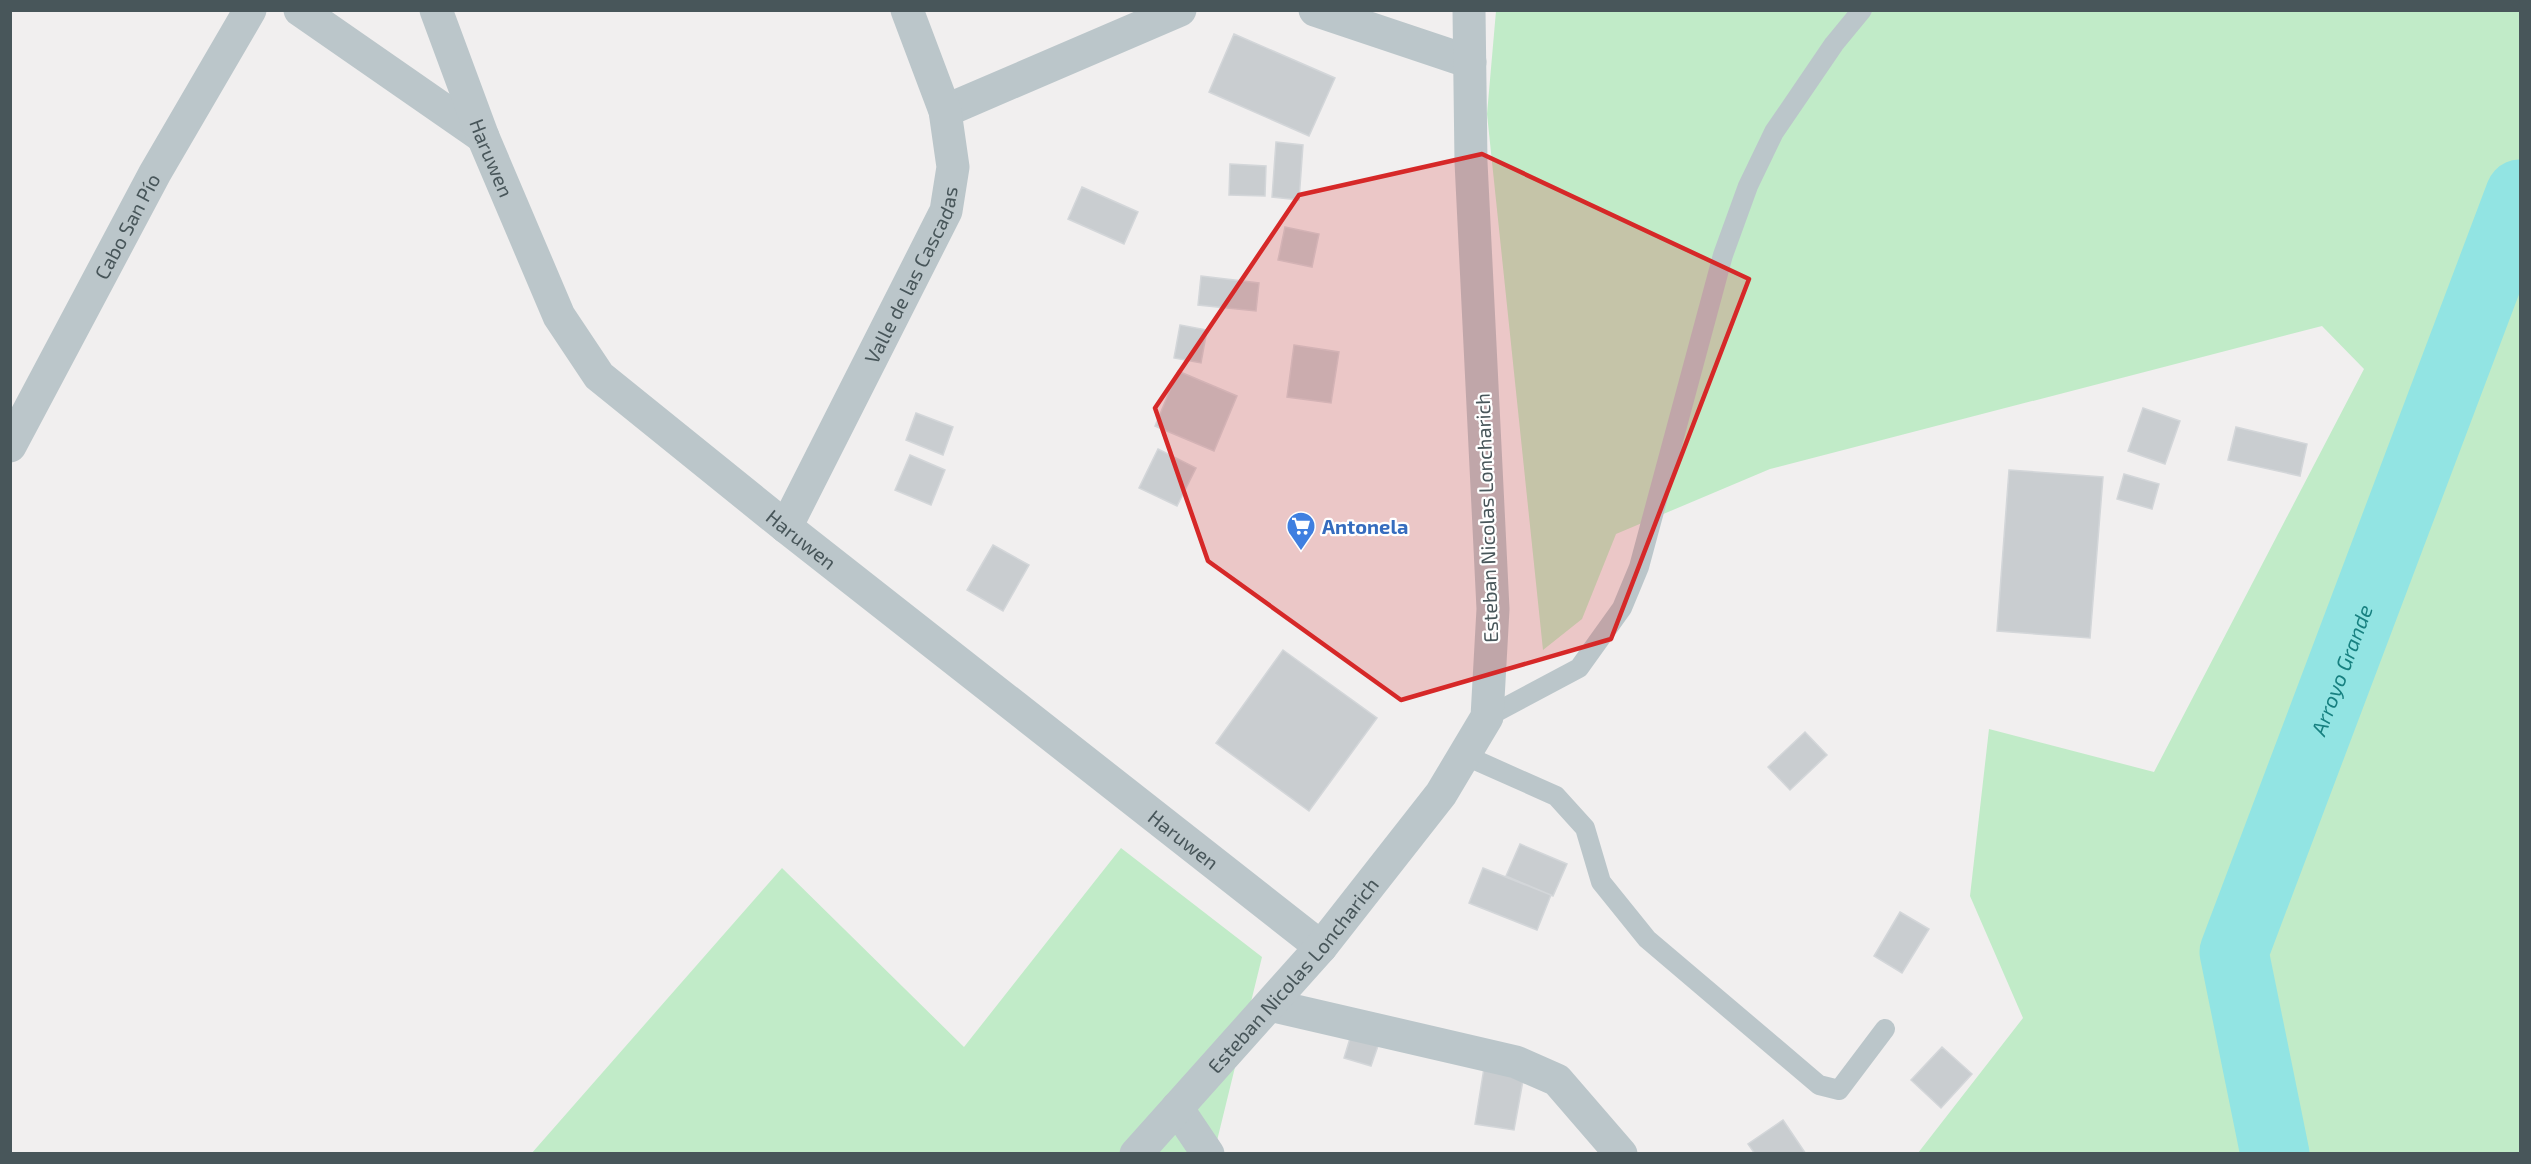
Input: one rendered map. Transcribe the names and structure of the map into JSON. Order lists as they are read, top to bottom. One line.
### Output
{"streets":{"street":["Haruwen","Cabo San Pío","Valle de las Cascadas","Esteban Nicolas Loncharich"]},"crossings":[["Haruwen","Valle de las Cascadas"],["Haruwen","Esteban Nicolas Loncharich"]],"water":["Arroyo Grande"],"places":{"supermarket":["Antonela"]}}
